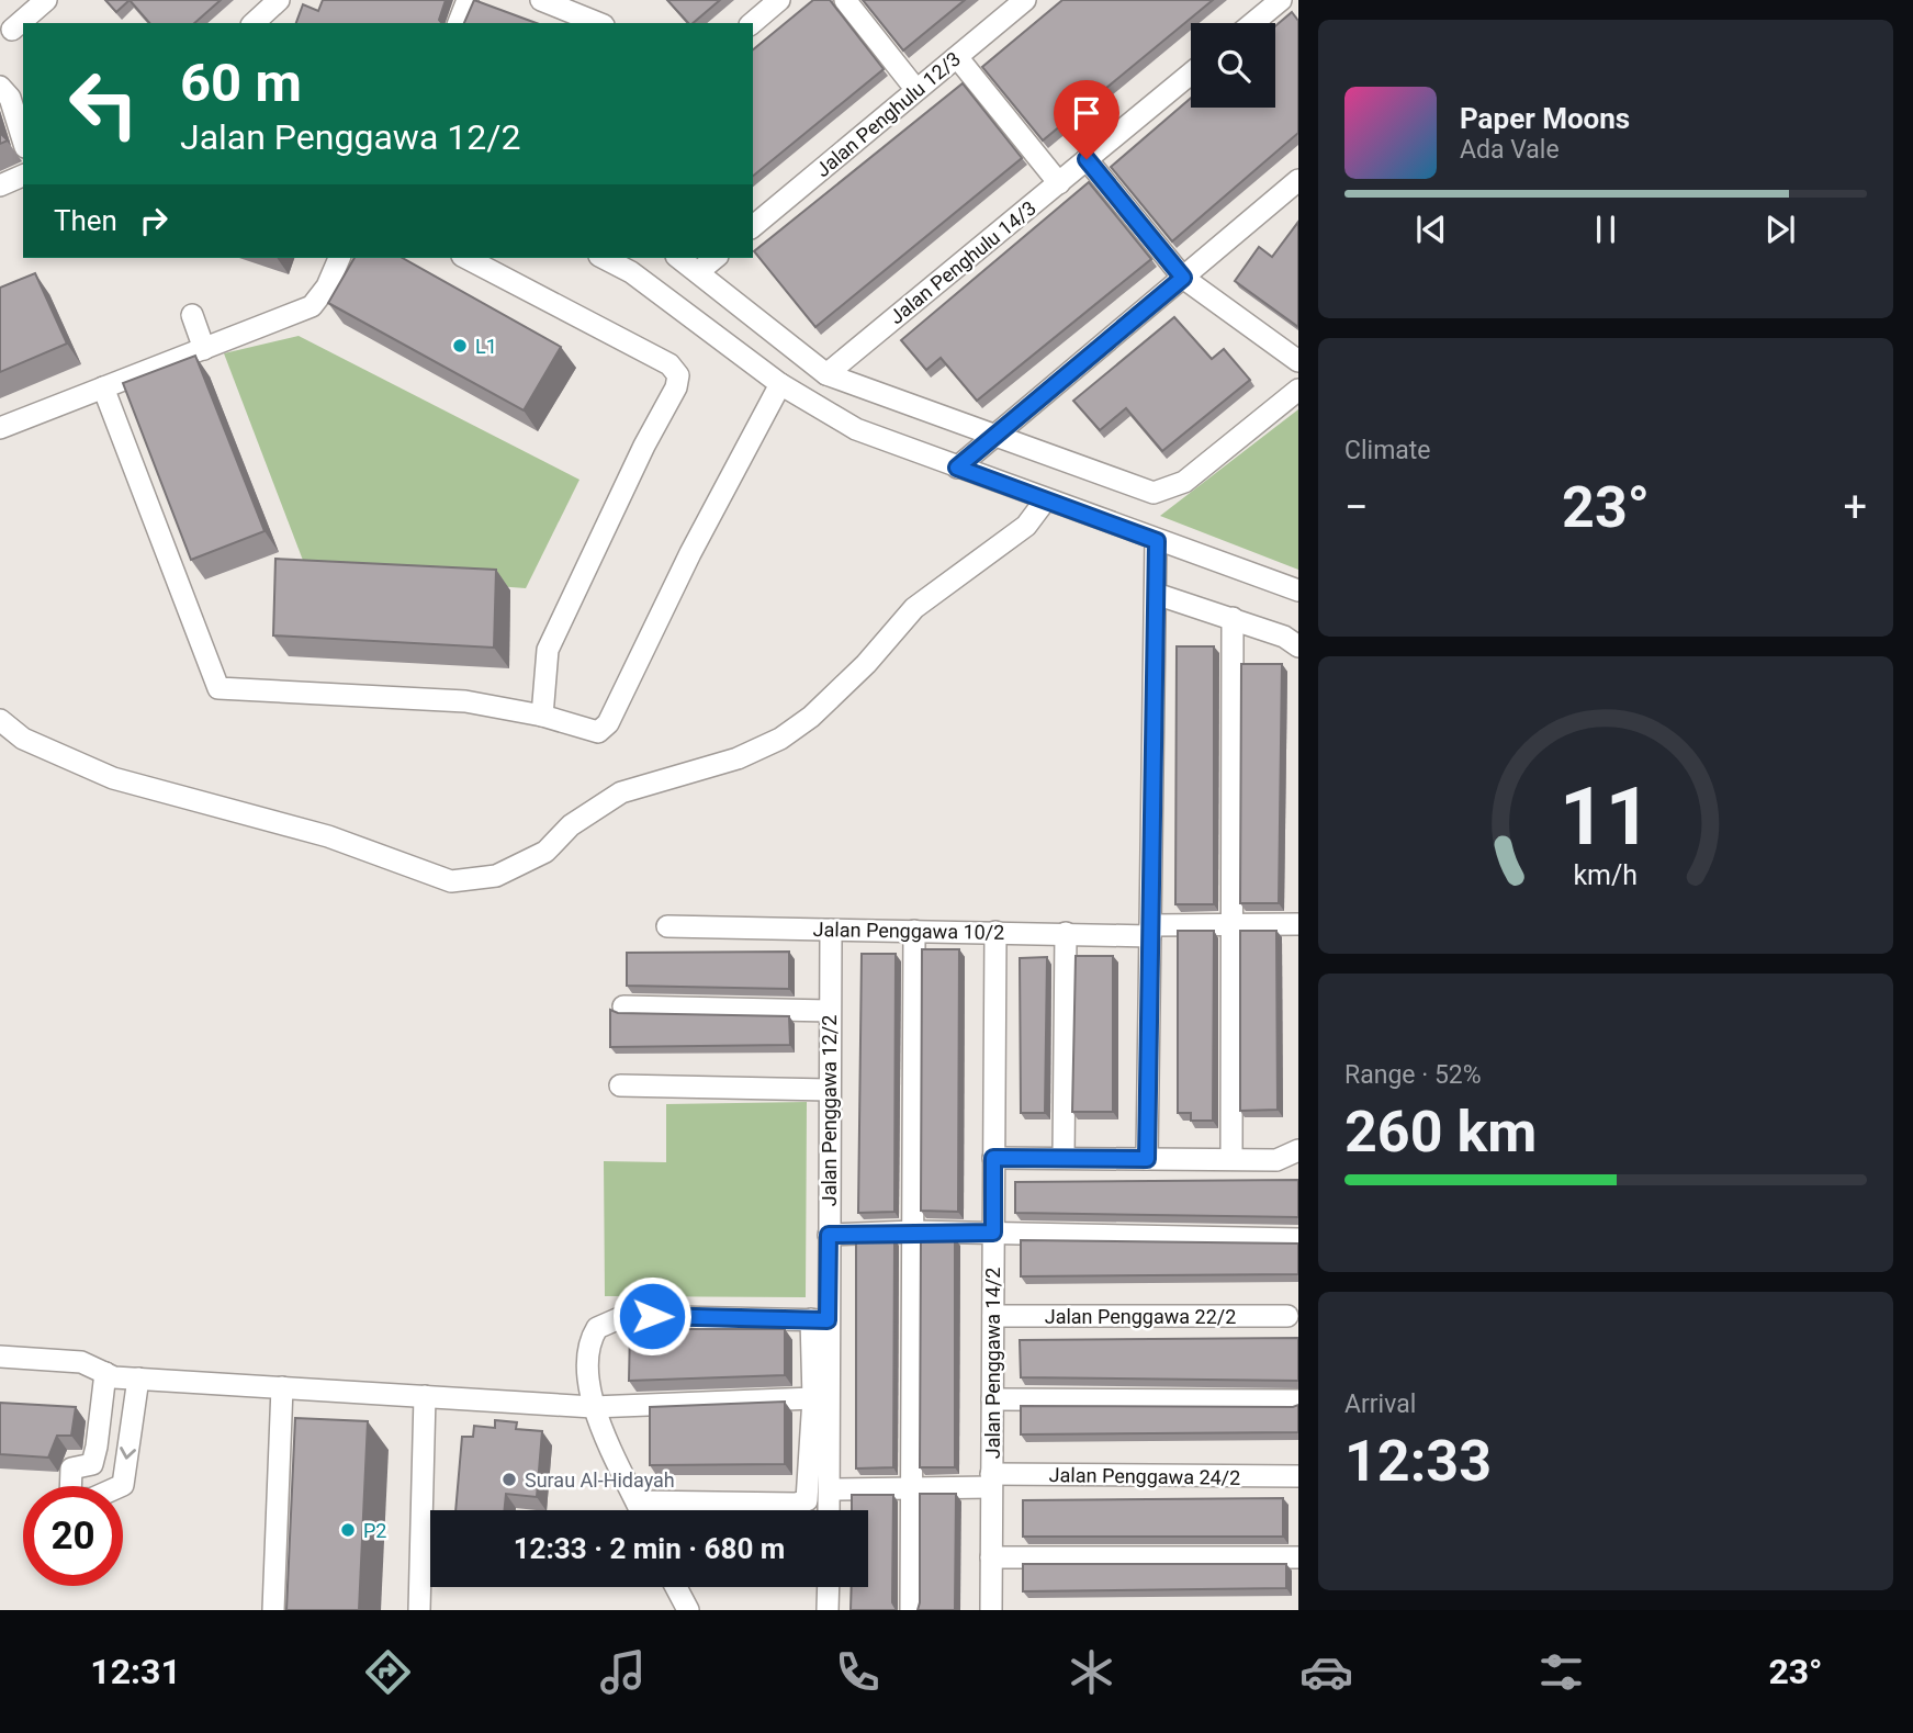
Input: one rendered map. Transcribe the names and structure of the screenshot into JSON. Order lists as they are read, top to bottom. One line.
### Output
{"streets":{"street":["Jalan Penghulu 12/3","Jalan Penghulu 14/3","Jalan Penggawa 10/2","Jalan Penggawa 12/2","Jalan Penggawa 22/2","Jalan Penggawa 14/2","Jalan Penggawa 24/2"]},"crossings":[["Jalan Penggawa 10/2","Jalan Penggawa 12/2"],["Jalan Penggawa 10/2","Jalan Penggawa 14/2"],["Jalan Penggawa 12/2","Jalan Penggawa 24/2"],["Jalan Penggawa 22/2","Jalan Penggawa 14/2"],["Jalan Penggawa 14/2","Jalan Penggawa 24/2"]],"places":["L1","Surau Al-Hidayah","P2"],"page":{"turn":["60 m","Jalan Penggawa 12/2"],"song":["Paper Moons","Ada Vale"],"then":"Then","tile":["Climate",["Range · 52%","260 km"],["Arrival","12:33"]],"heat":["−","23°","+"],"limit":"20","trip":"12:33 · 2 min · 680 m","tabs":["12:31","23°"],"gauge":["11","km/h"]}}
